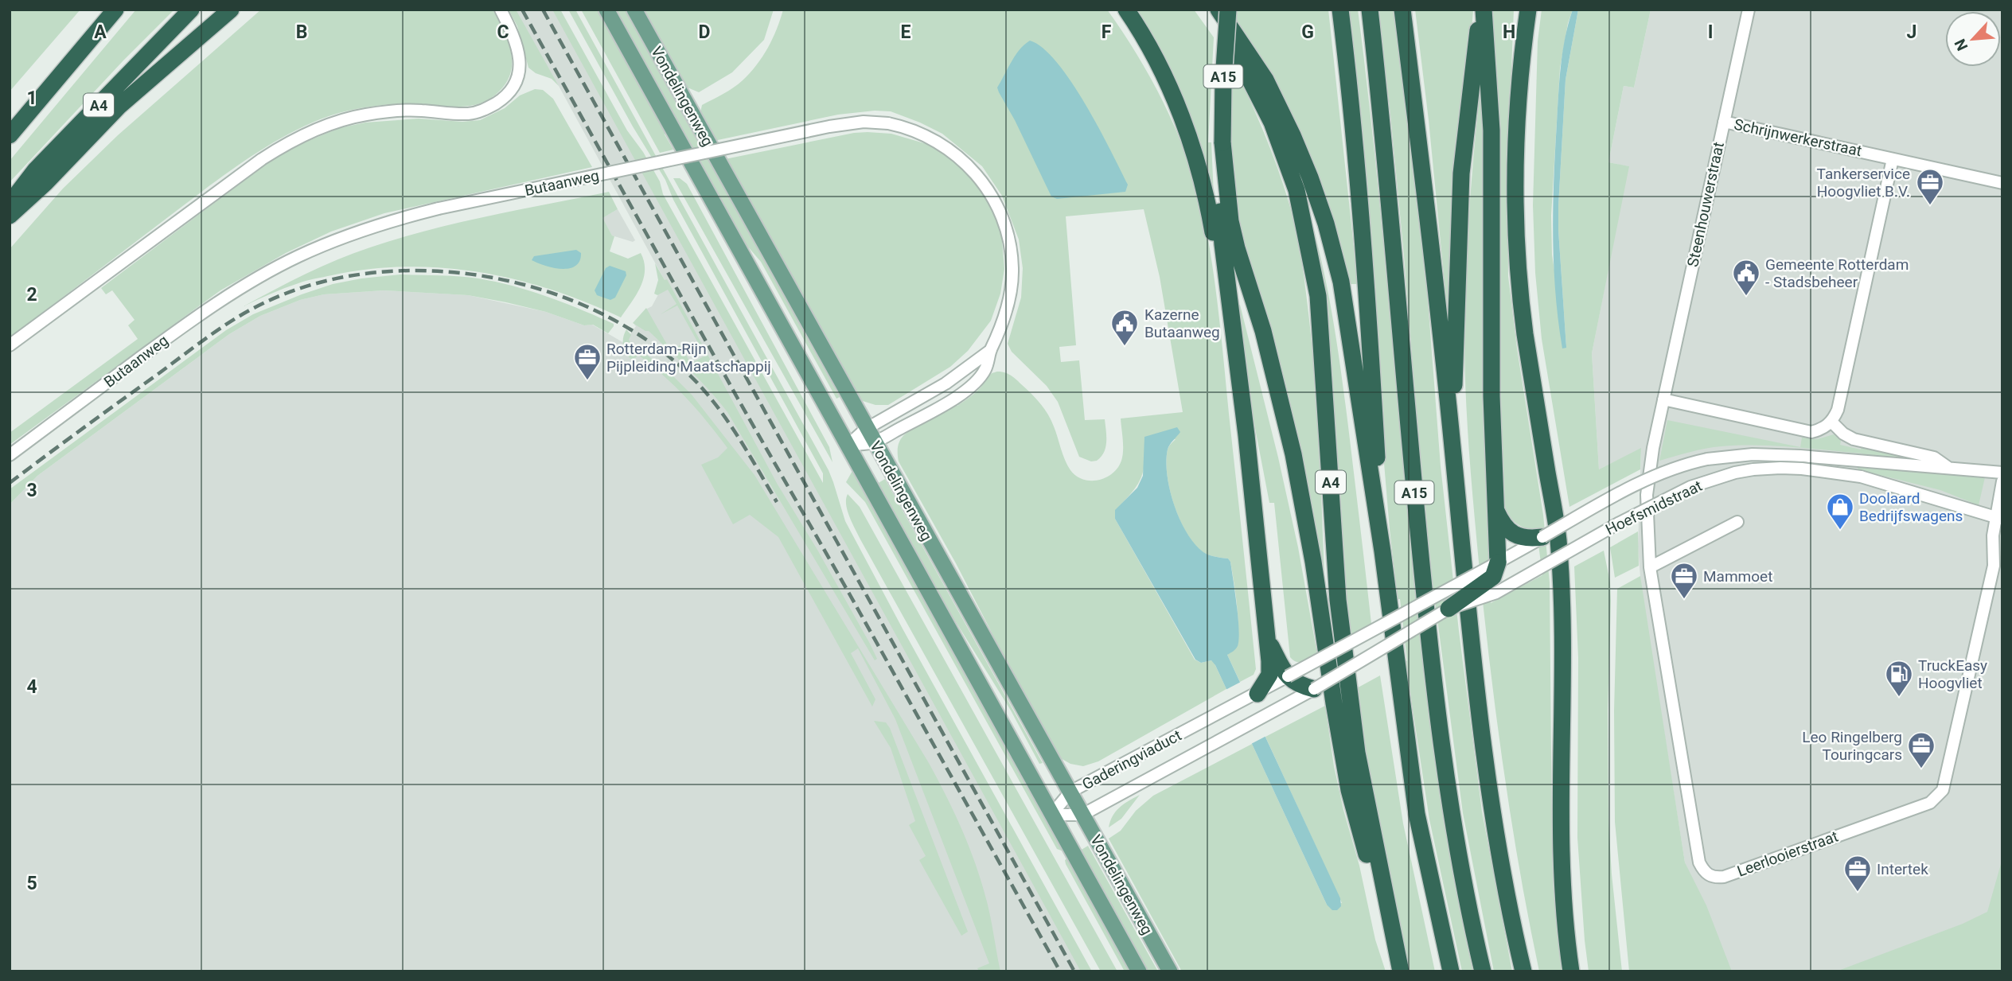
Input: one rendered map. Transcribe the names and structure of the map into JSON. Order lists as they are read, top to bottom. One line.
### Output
{"streets":{"highway":["A15","A4"],"main road":["Vondelingenweg"],"street":["Schrijnwerkerstraat","Butaanweg","Steenhouwerstraat","Hoefsmidstraat","Gaderingviaduct","Leerlooierstraat"]},"crossings":[["A15","A4"],["A15","Hoefsmidstraat"],["A15","Gaderingviaduct"],["Vondelingenweg","Butaanweg"],["Vondelingenweg","Gaderingviaduct"],["Schrijnwerkerstraat","Steenhouwerstraat"],["Steenhouwerstraat","Leerlooierstraat"],["Hoefsmidstraat","Gaderingviaduct"],["Hoefsmidstraat","Leerlooierstraat"]],"places":{"office":["Tankerservice Hoogvliet B.V.","Rotterdam-Rijn Pijpleiding Maatschappij","Mammoet","Leo Ringelberg Touringcars","Intertek"],"public building":["Gemeente Rotterdam - Stadsbeheer","Kazerne Butaanweg"],"shop":["Doolaard Bedrijfswagens"],"fuel station":["TruckEasy Hoogvliet"]},"north":"bottom left","grid":{"columns":["A","B","C","D","E","F","G","H","I","J"],"rows":["1","2","3","4","5"]}}
